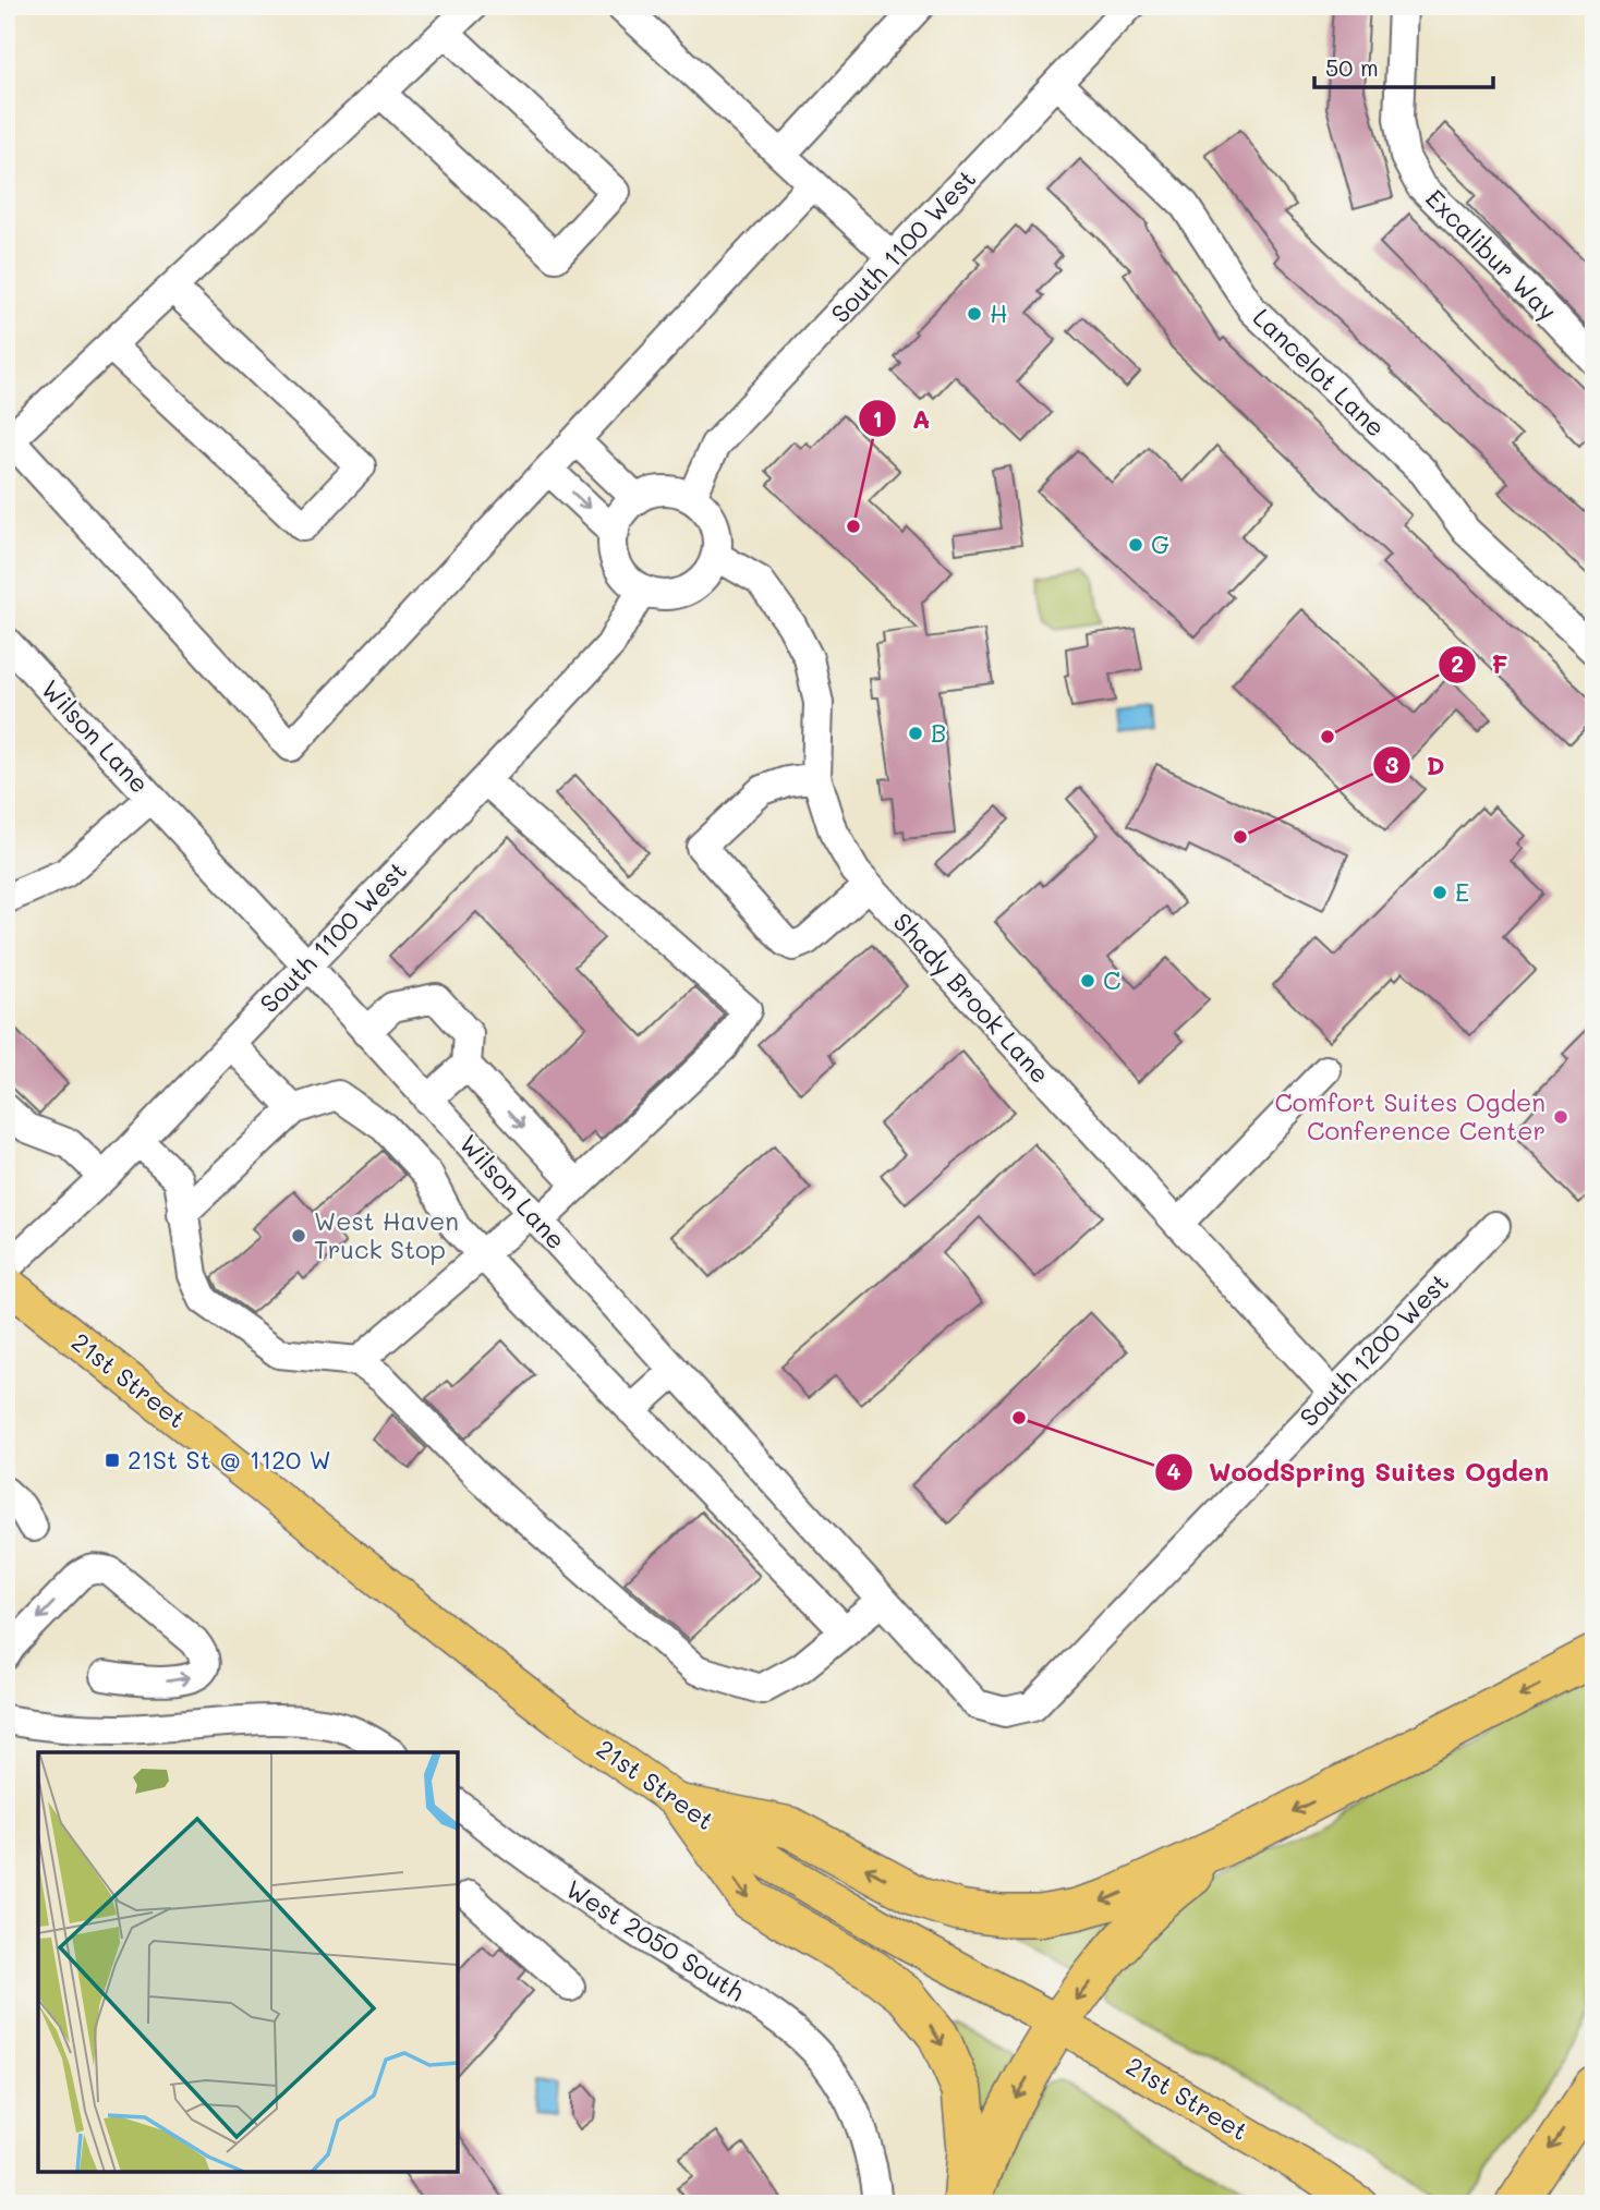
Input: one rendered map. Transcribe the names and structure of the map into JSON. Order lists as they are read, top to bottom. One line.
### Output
{"streets":{"main road":["21st Street"],"street":["South 1100 West","Excalibur Way","Lancelot Lane","Wilson Lane","Shady Brook Lane","South 1200 West","West 2050 South"]},"crossings":[["South 1100 West","Lancelot Lane"],["South 1100 West","Wilson Lane"],["South 1100 West","Shady Brook Lane"],["Wilson Lane","South 1200 West"],["Shady Brook Lane","South 1200 West"]],"places":{"other":["H","A","G","B","F","D","E","C","Comfort Suites Ogden Conference Center","West Haven Truck Stop","WoodSpring Suites Ogden"],"transit":["21St St @ 1120 W"]},"scale_bar":"50 m"}
